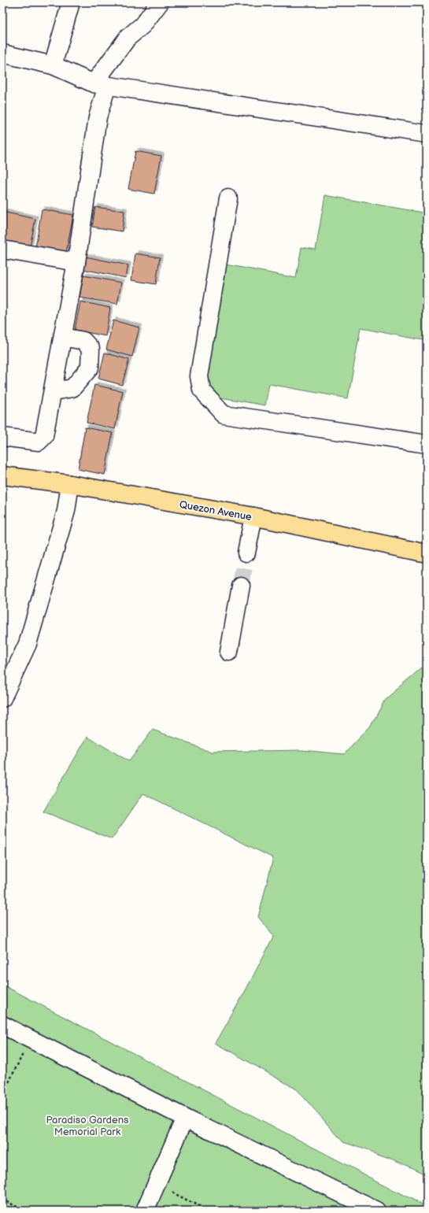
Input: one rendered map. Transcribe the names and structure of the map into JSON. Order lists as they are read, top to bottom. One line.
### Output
{"streets":{"main road":["Quezon Avenue"]},"parks":["Paradiso Gardens Memorial Park"]}
